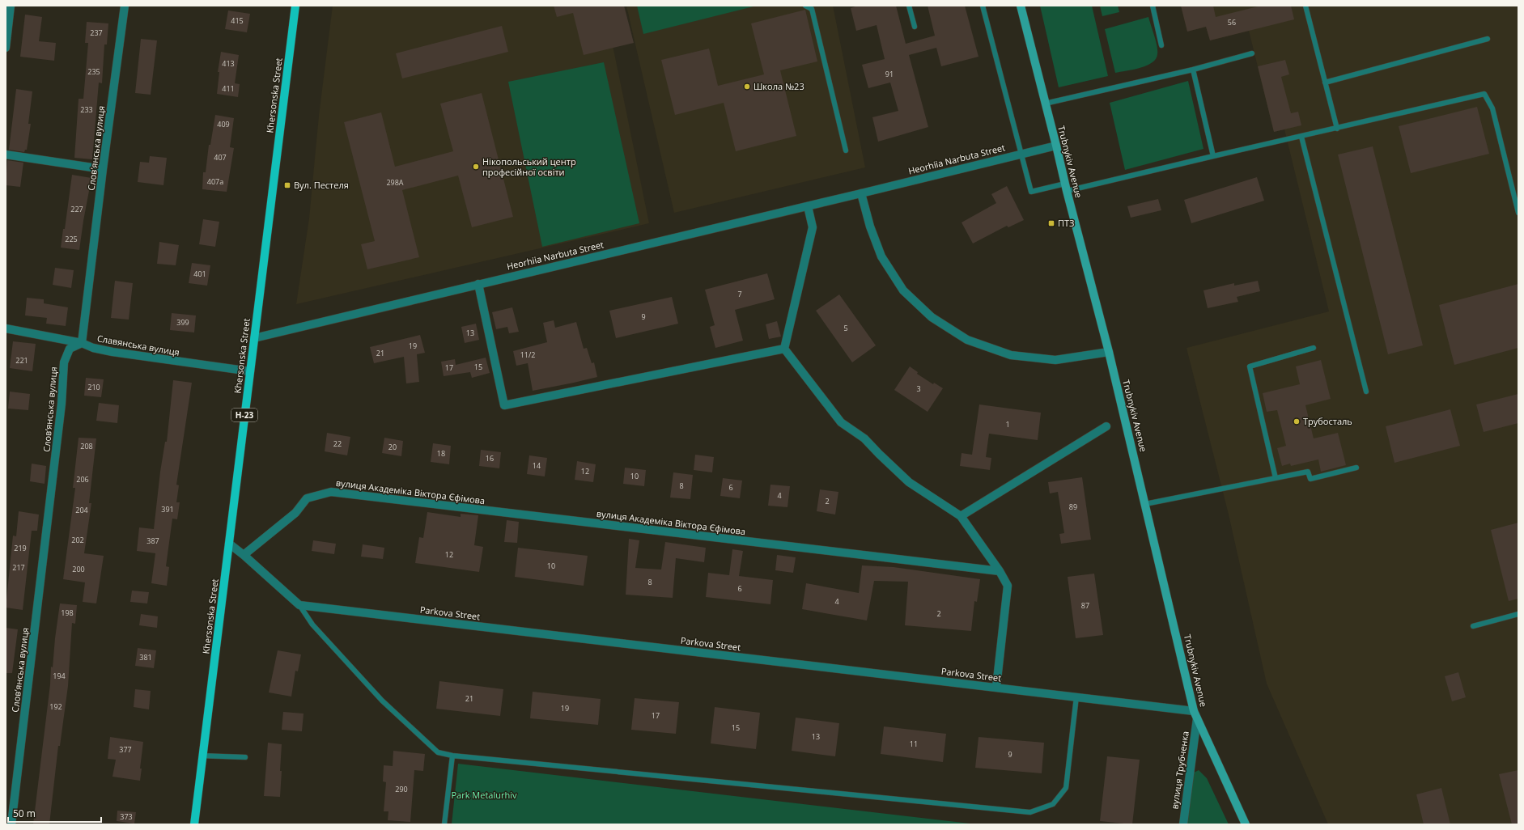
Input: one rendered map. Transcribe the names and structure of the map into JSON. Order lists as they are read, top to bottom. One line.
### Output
{"streets":{"main road":["Khersonska Street","Trubnykiv Avenue","Н-23"],"street":["Словʼянська вулиця","Heorhiia Narbuta Street","Славянська вулиця","вулиця Академіка Віктора Єфімова","Parkova Street","вулиця Трубченка"]},"crossings":[["Khersonska Street","Heorhiia Narbuta Street"],["Khersonska Street","Славянська вулиця"],["Словʼянська вулиця","Славянська вулиця"],["Heorhiia Narbuta Street","Trubnykiv Avenue"],["Trubnykiv Avenue","Parkova Street"],["Trubnykiv Avenue","вулиця Трубченка"],["Parkova Street","вулиця Трубченка"]],"parks":["Park Metalurhiv"],"places":{"other":["Школа №23","Нікопольський центр професійної освіти","Трубосталь"],"transit":["Вул. Пестеля","ПТЗ"]},"house_numbers":["415","56","237","413","235","91","411","233","409","407","407а","298А","227","225","401","7","9","399","5","13","19","21","11/2","221","15","17","210","3","1","22","208","20","18","16","14","12","10","206","8","6","4","2","89","391","204","202","387","219","12","10","217","200","8","6","4","87","198","2","381","194","21","192","19","17","15","13","11","377","9","290","373"],"scale_bar":"50 m"}
